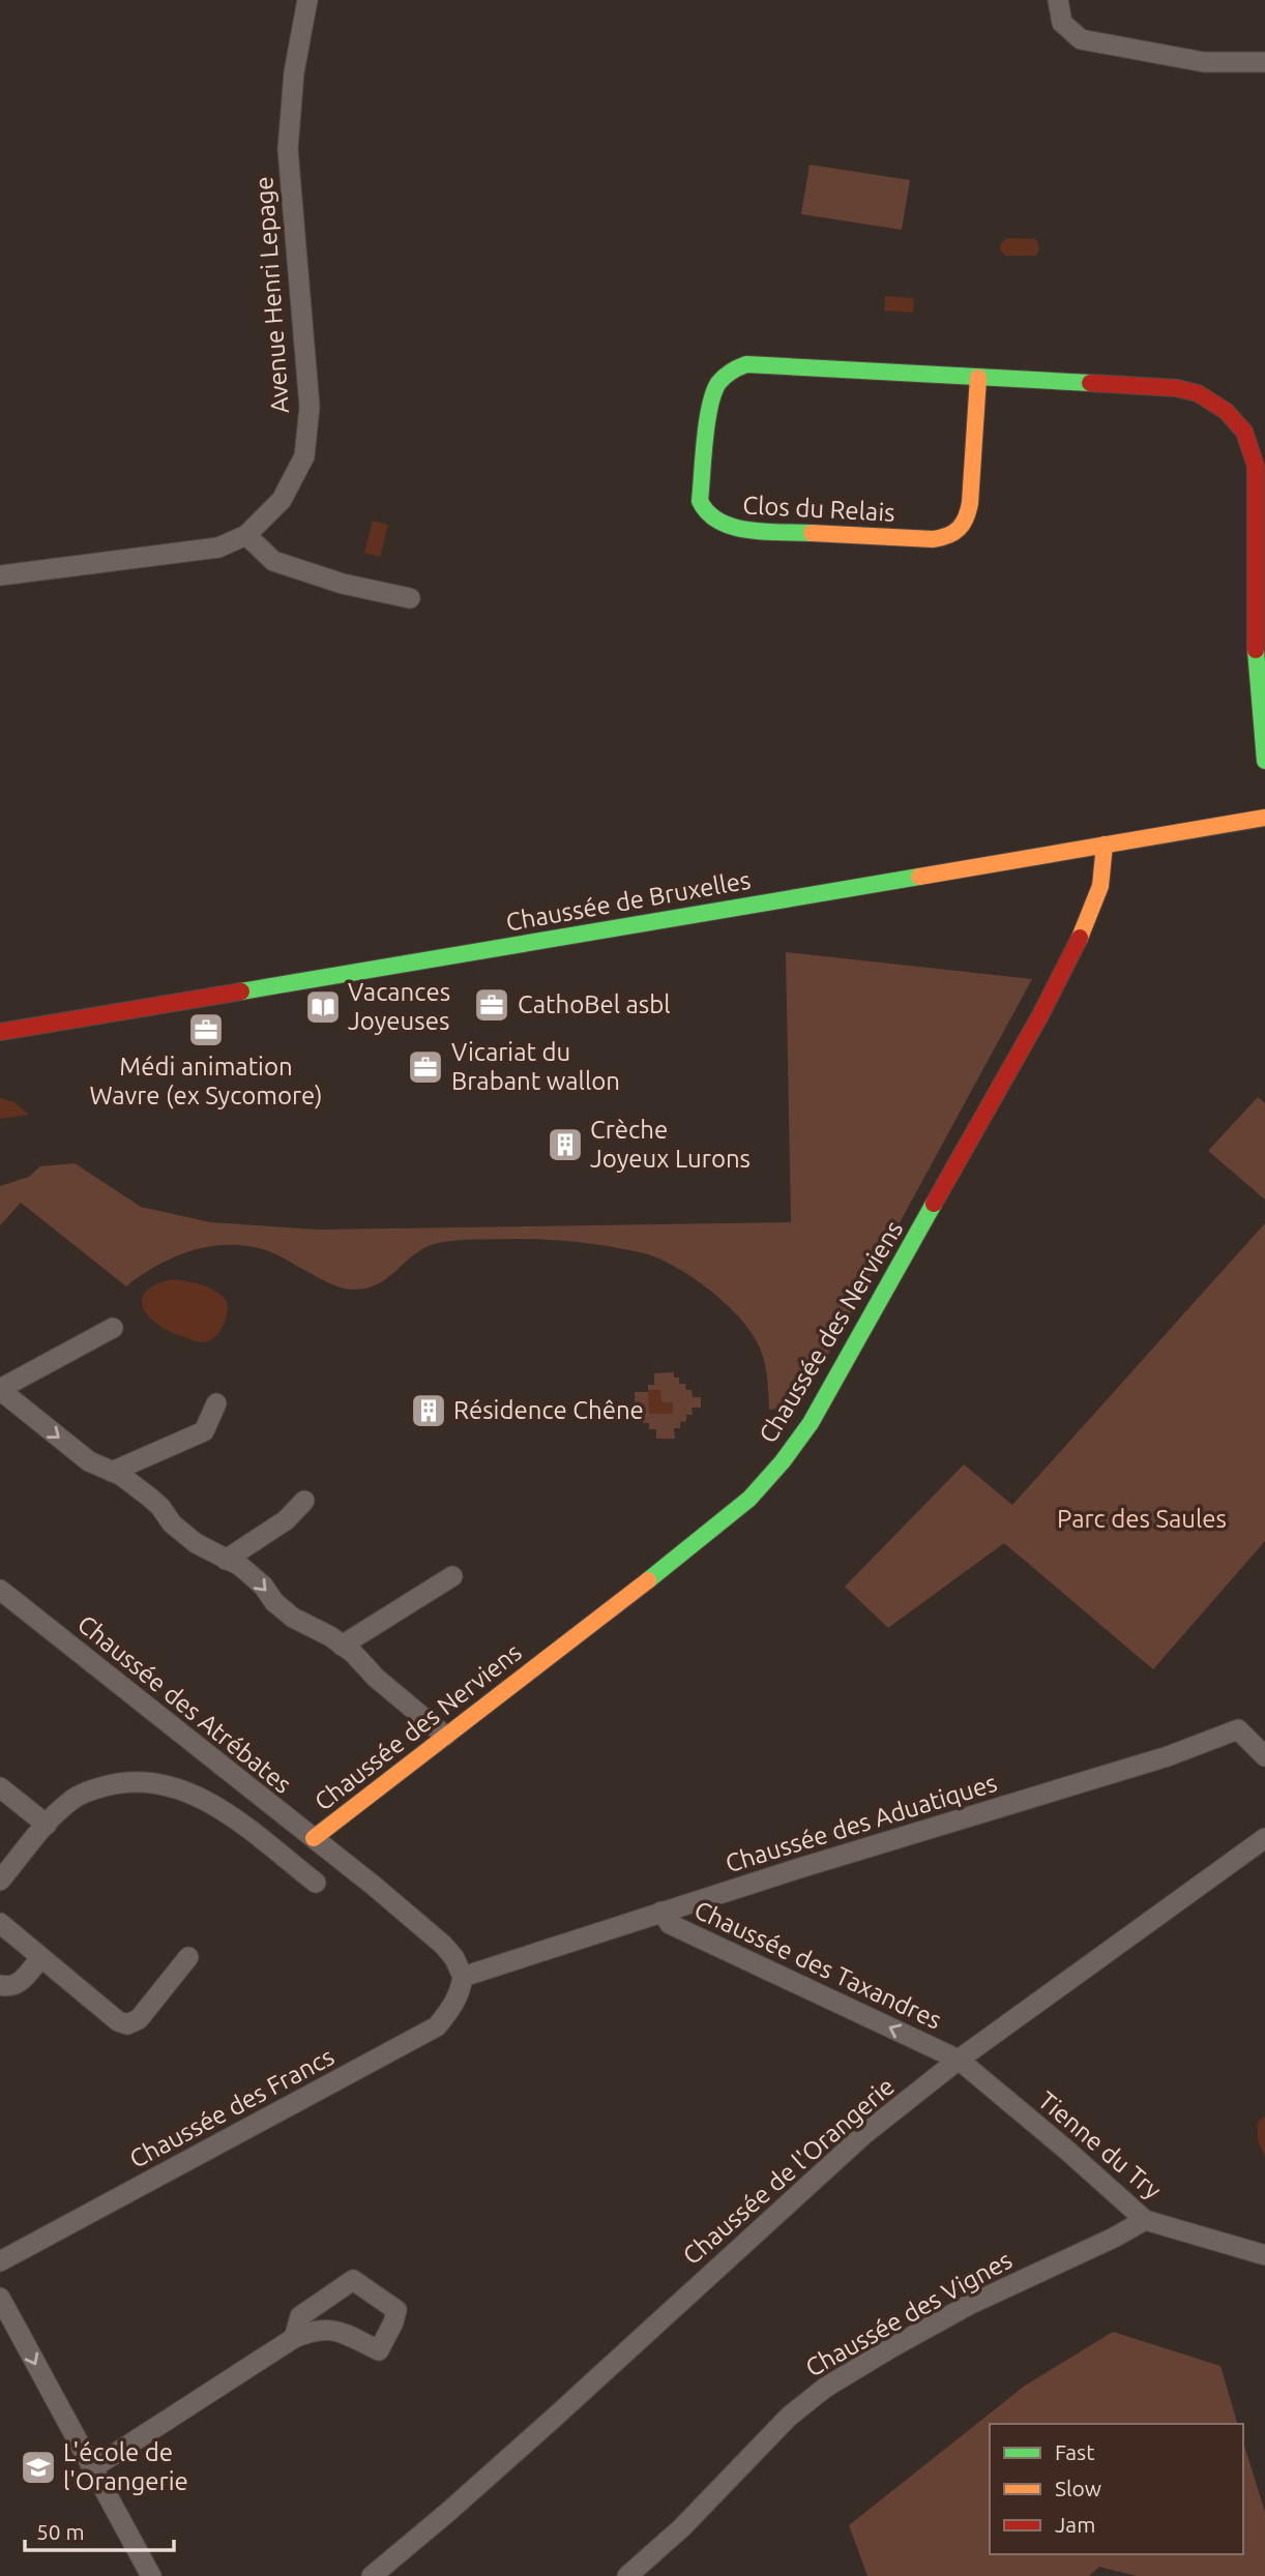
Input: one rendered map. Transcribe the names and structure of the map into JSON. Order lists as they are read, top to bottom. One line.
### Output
{"streets":{"street":["Avenue Henri Lepage","Clos du Relais","Chaussée de Bruxelles","Chaussée des Nerviens","Chaussée des Atrébates","Chaussée des Aduatiques","Chaussée des Taxandres","Chaussée des Francs","Tienne du Try","Chaussée de l'Orangerie","Chaussée des Vignes"]},"crossings":[["Chaussée de Bruxelles","Chaussée des Nerviens"],["Chaussée des Nerviens","Chaussée des Atrébates"],["Chaussée des Atrébates","Chaussée des Aduatiques"],["Chaussée des Atrébates","Chaussée des Francs"],["Chaussée des Aduatiques","Chaussée des Taxandres"],["Chaussée des Aduatiques","Chaussée des Francs"],["Chaussée des Taxandres","Tienne du Try"],["Chaussée des Taxandres","Chaussée de l'Orangerie"],["Tienne du Try","Chaussée de l'Orangerie"],["Tienne du Try","Chaussée des Vignes"]],"one_way":["Chaussée des Taxandres"],"parks":["Parc des Saules"],"places":{"office":["CathoBel asbl","Médi animation Wavre (ex Sycomore)","Vicariat du Brabant wallon"],"library":["Vacances Joyeuses"],"building":["Crèche Joyeux Lurons","Résidence Chêne"],"school or university":["L'école de l'Orangerie"]},"legend":["Fast","Slow","Jam"],"scale_bar":"50 m"}
